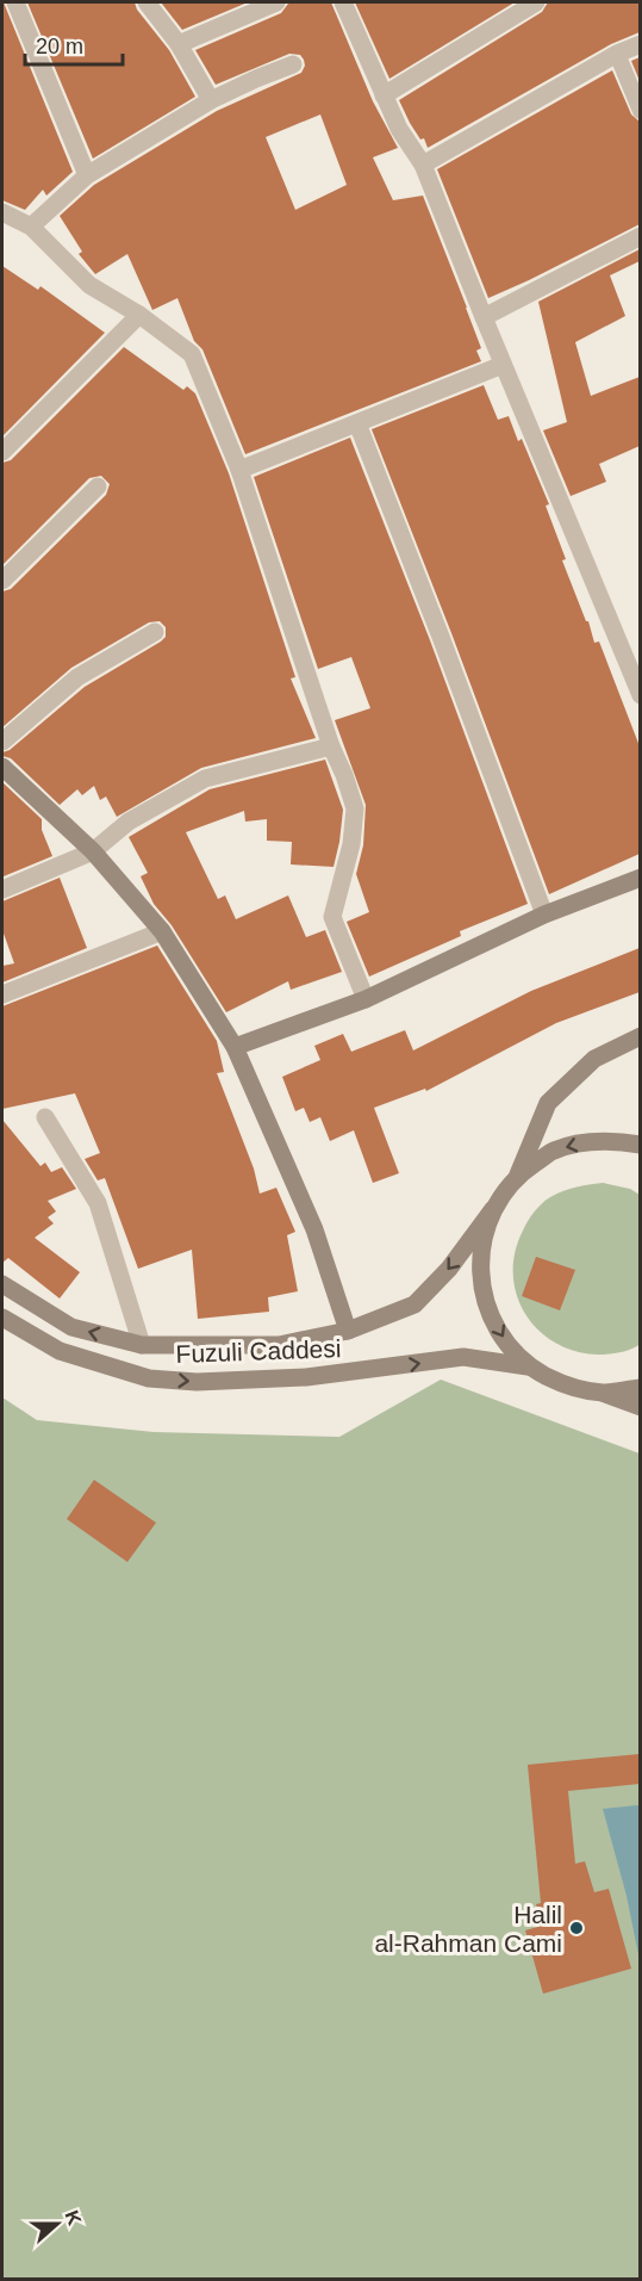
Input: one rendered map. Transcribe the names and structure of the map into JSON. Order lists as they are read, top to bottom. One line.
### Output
{"streets":{"main road":["Fuzuli Caddesi"]},"places":["Halil al-Rahman Cami"],"scale_bar":"20 m","north":"right"}
